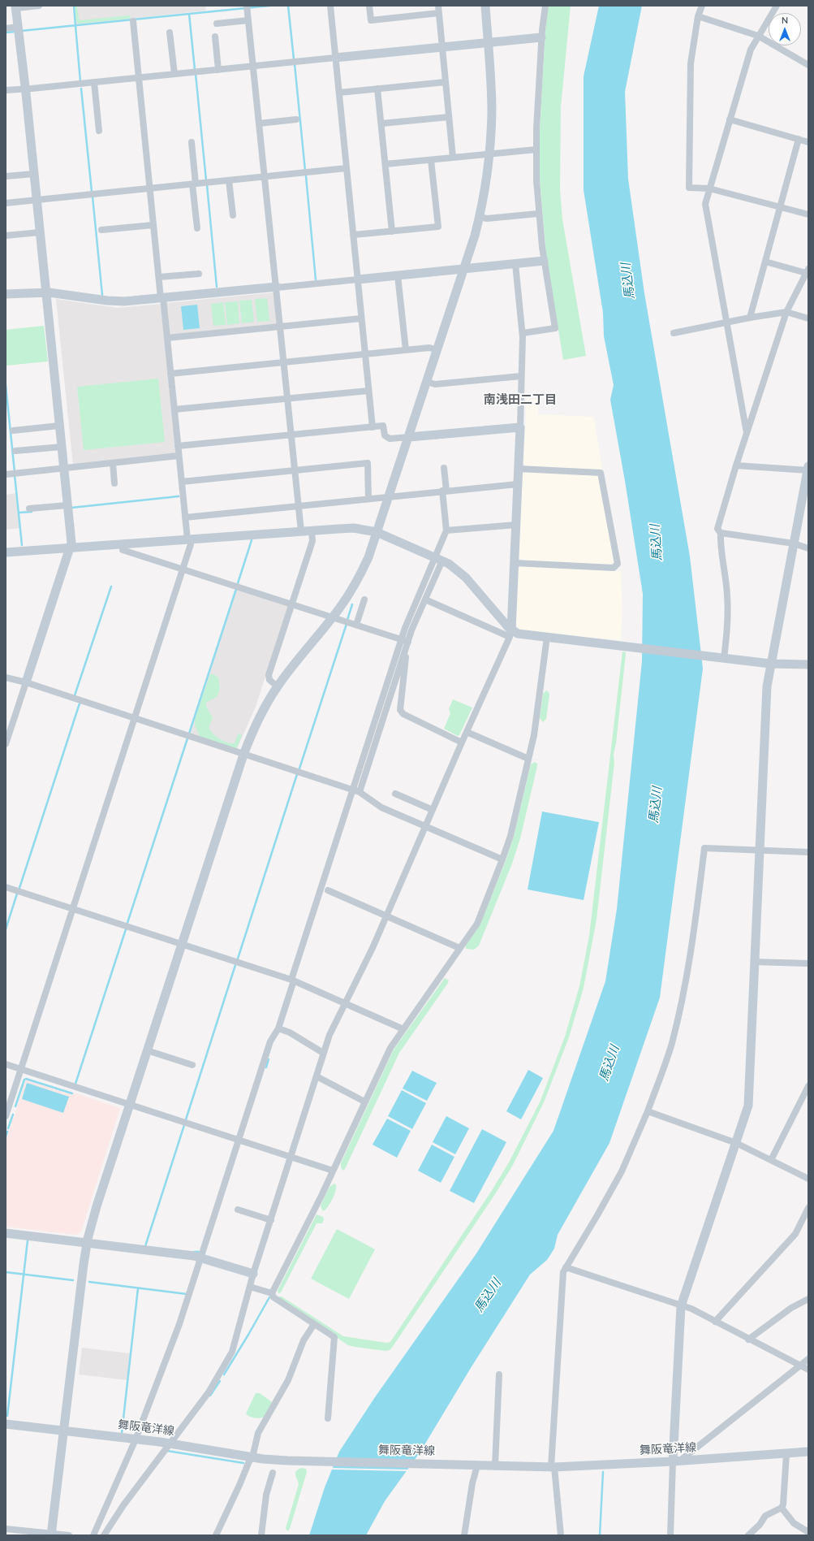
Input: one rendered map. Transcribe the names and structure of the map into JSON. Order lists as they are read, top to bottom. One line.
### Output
{"streets":{"street":["舞阪竜洋線"]},"districts":["南浅田二丁目"],"water":["馬込川"],"north":"top"}
